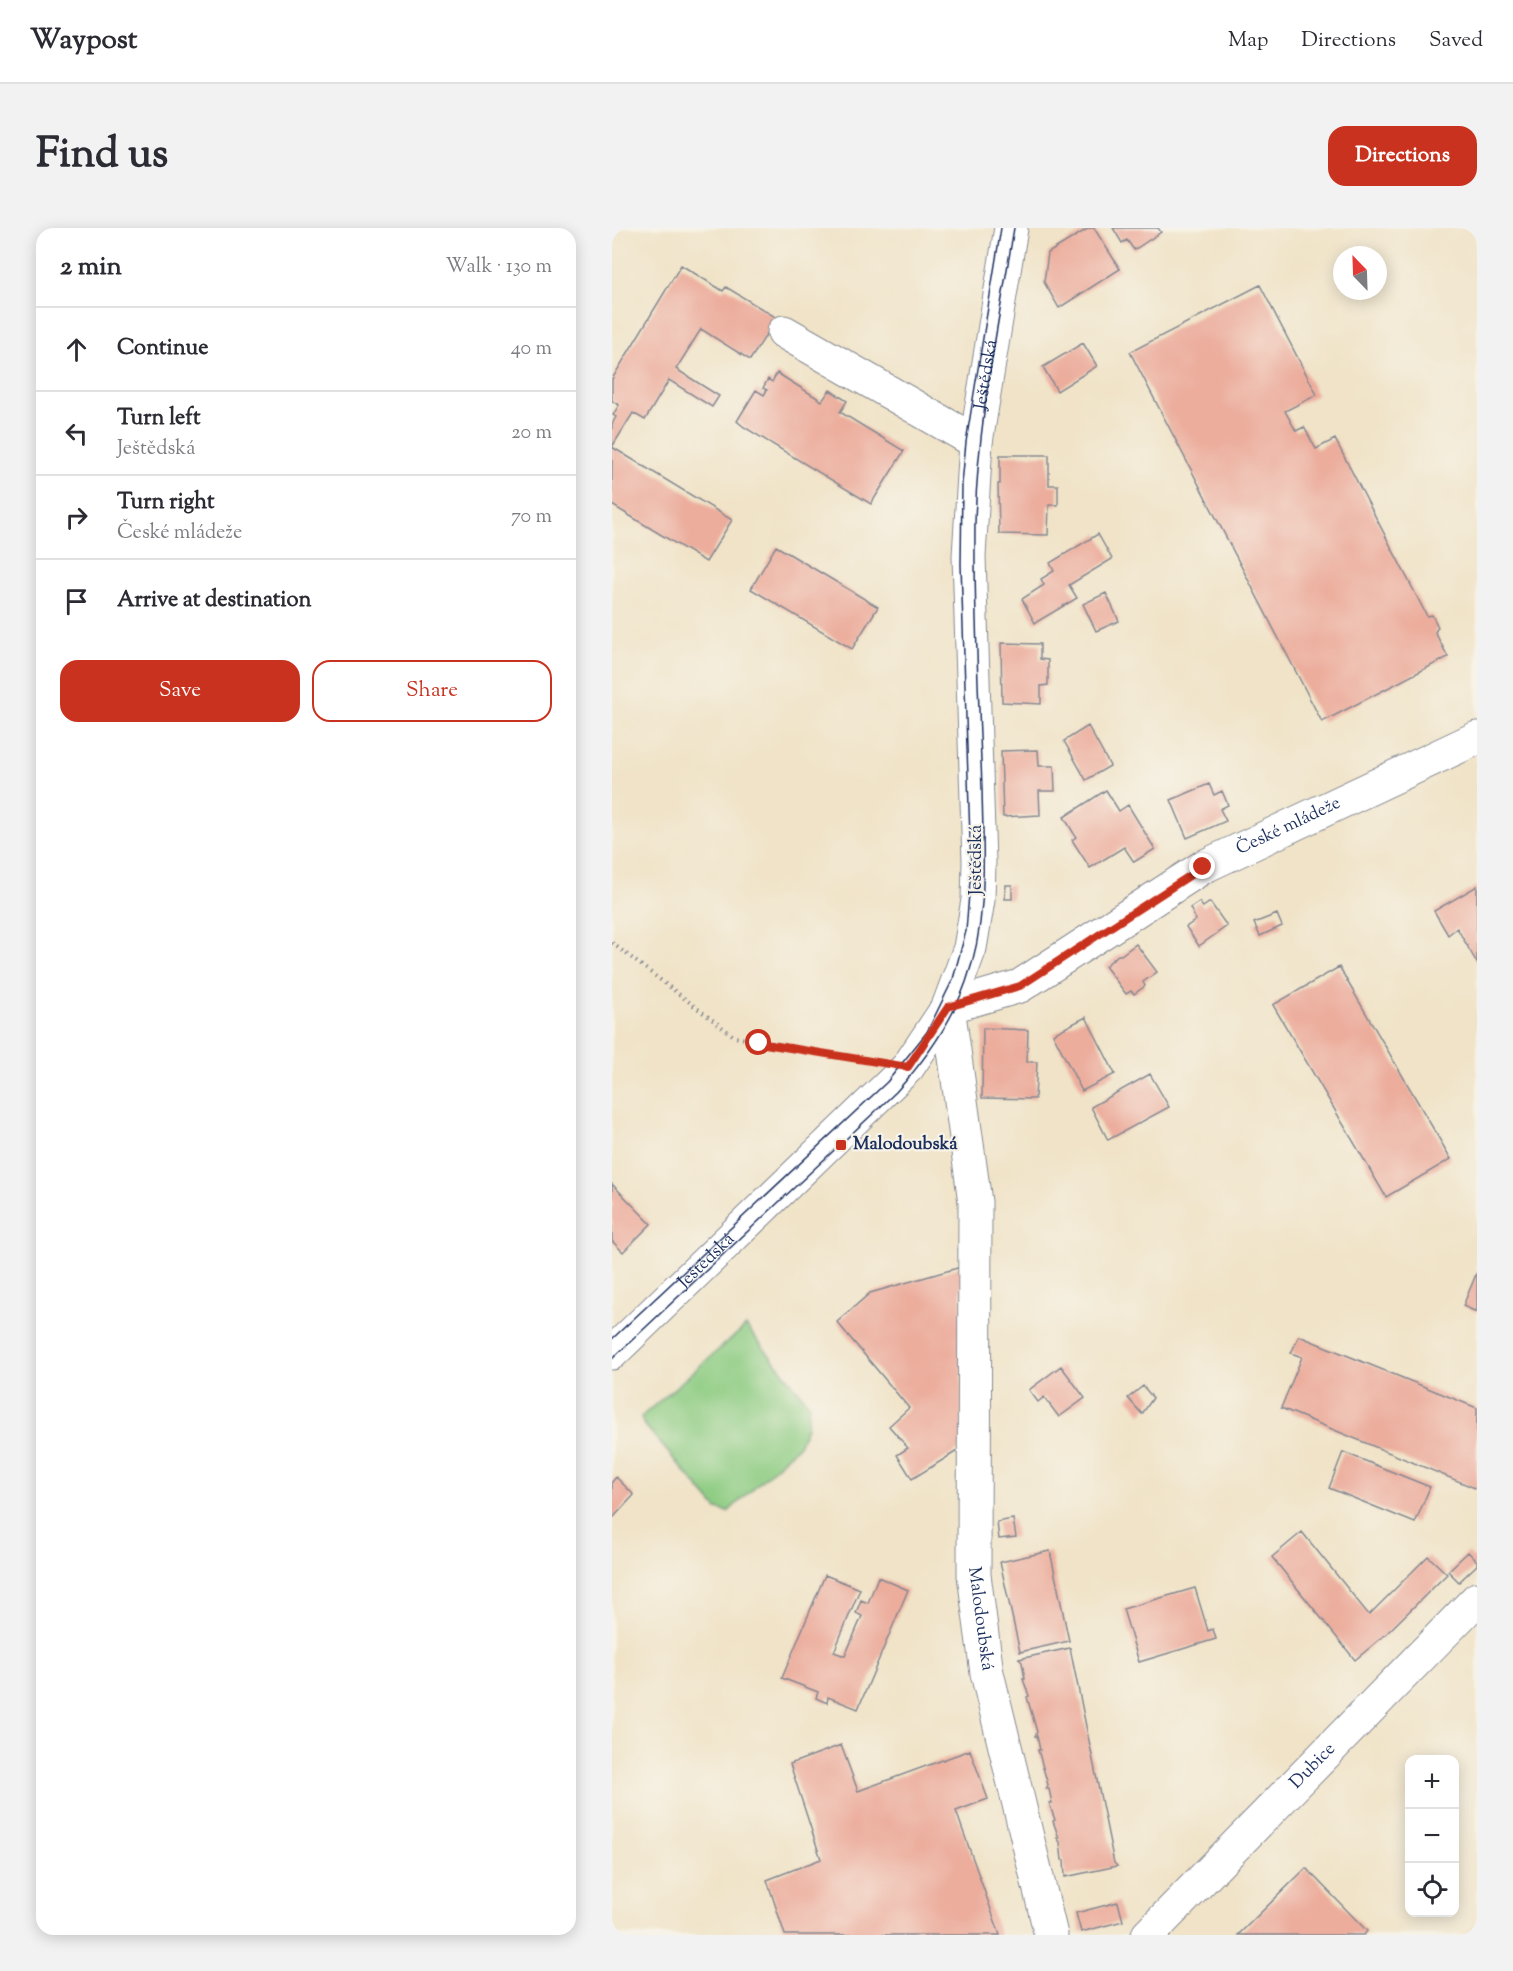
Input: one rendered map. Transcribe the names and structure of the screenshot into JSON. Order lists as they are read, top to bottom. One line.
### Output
{"streets":{"street":["Ještědská","České mládeže","Malodoubská","Dubice"]},"crossings":[["Ještědská","České mládeže"],["Ještědská","Malodoubská"],["České mládeže","Malodoubská"]],"places":{"transit":["Malodoubská"]},"north":"top left","page":{"header":"Waypost","nav":["Map","Directions","Saved"],"title":"Find us","buttons":["Directions",["Save","Share"]],"heading":["2 min","Walk · 130 m"],"list":[["Continue","40 m"],["Turn left","Ještědská","20 m"],["Turn right","České mládeže","70 m"],"Arrive at destination"],"map_buttons":["+","−"]}}
